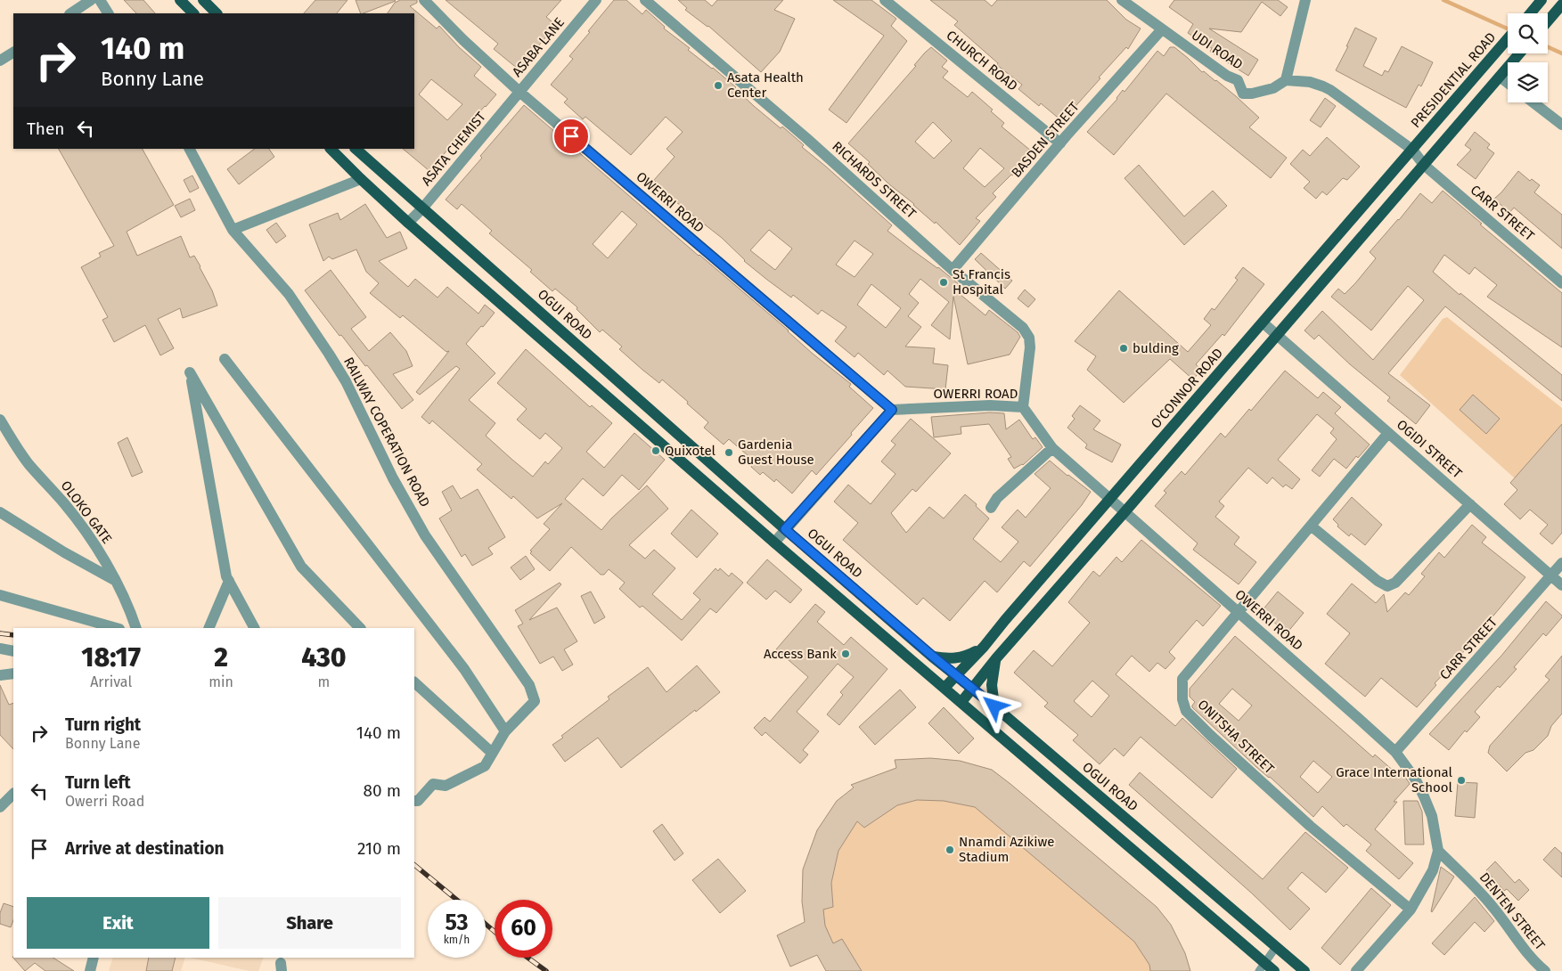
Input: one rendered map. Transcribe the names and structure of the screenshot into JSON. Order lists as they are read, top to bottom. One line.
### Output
{"streets":{"main road":["PRESIDENTIAL ROAD","OGUI ROAD","O'CONNOR ROAD"],"street":["ASABA LANE","UDI ROAD","CHURCH ROAD","BASDEN STREET","ASATA CHEMIST","RICHARDS STREET","OWERRI ROAD","CARR STREET","RAILWAY COPERATION ROAD","OGIDI STREET","OLOKO GATE","ONITSHA STREET","DENTEN STREET"]},"crossings":[["ASABA LANE","ASATA CHEMIST"],["ASABA LANE","OWERRI ROAD"],["UDI ROAD","BASDEN STREET"],["CHURCH ROAD","BASDEN STREET"],["PRESIDENTIAL ROAD","CARR STREET"],["PRESIDENTIAL ROAD","O'CONNOR ROAD"],["BASDEN STREET","RICHARDS STREET"],["ASATA CHEMIST","OWERRI ROAD"],["ASATA CHEMIST","OGUI ROAD"],["RICHARDS STREET","OWERRI ROAD"],["OWERRI ROAD","CARR STREET"],["OWERRI ROAD","O'CONNOR ROAD"],["OWERRI ROAD","ONITSHA STREET"],["OWERRI ROAD","DENTEN STREET"],["CARR STREET","O'CONNOR ROAD"],["CARR STREET","OGIDI STREET"],["OGUI ROAD","O'CONNOR ROAD"],["O'CONNOR ROAD","OGIDI STREET"],["OGIDI STREET","ONITSHA STREET"]],"places":["Asata Health Center","St Francis Hospital","bulding","Quixotel","Gardenia Guest House","Access Bank","Grace International School","Nnamdi Azikiwe Stadium"],"page":{"turn":["140 m","Bonny Lane"],"then":"Then","eta":["18:17","Arrival","2","min","430","m"],"list":[{"name":"Turn right","note":"Bonny Lane","value":"140 m"},{"name":"Turn left","note":"Owerri Road","value":"80 m"},{"name":"Arrive at destination","value":"210 m"}],"buttons":["Exit","Share"],"speed":"53 km/h","limit":"60"}}
